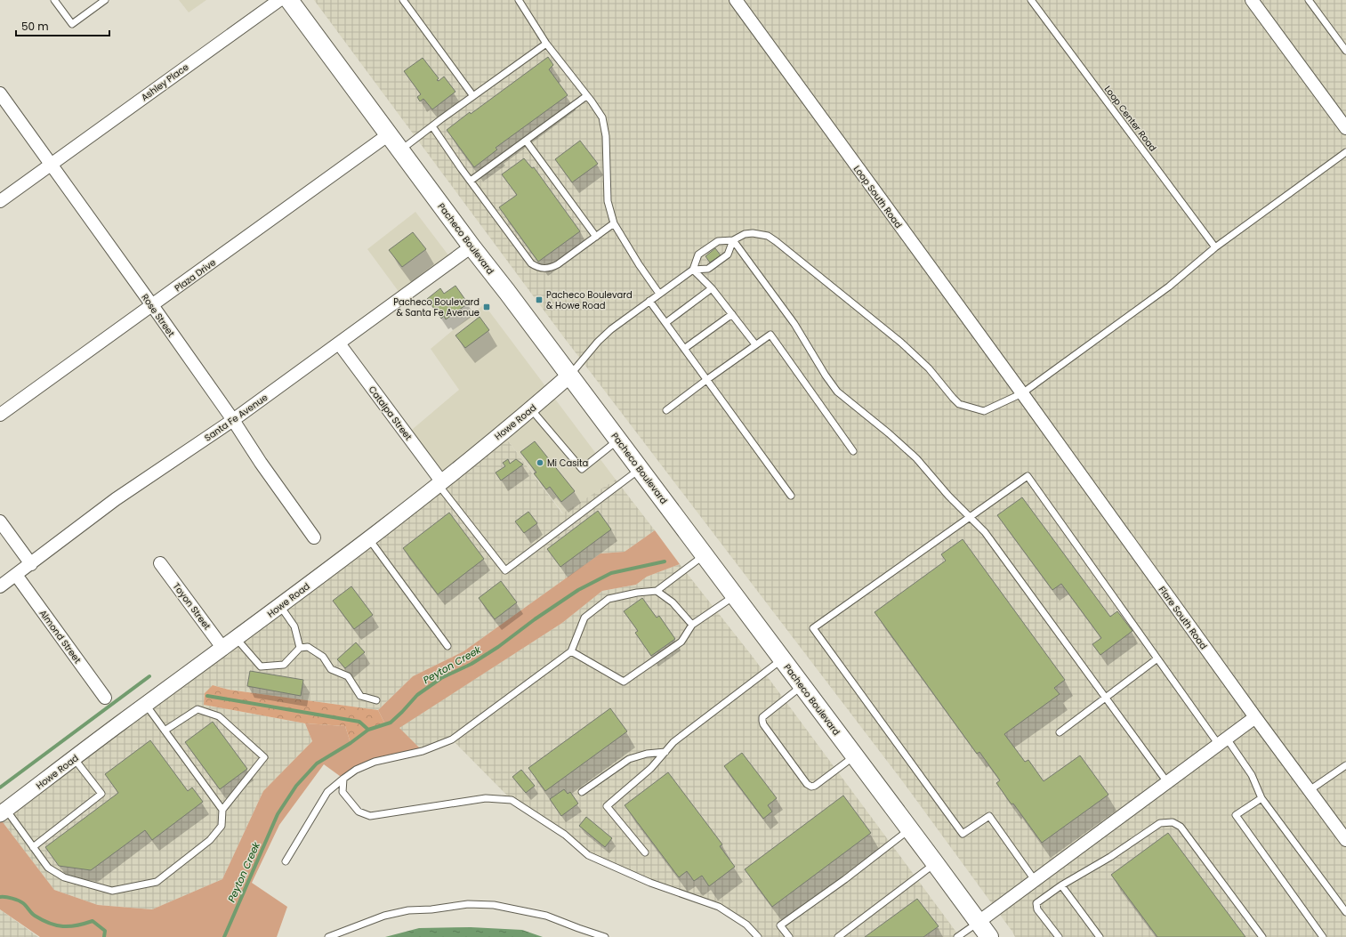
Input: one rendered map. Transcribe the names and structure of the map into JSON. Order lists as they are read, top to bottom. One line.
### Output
{"streets":{"main road":["Pacheco Boulevard"],"street":["Ashley Place","Loop South Road","Plaza Drive","Rose Street","Catalpa Street","Santa Fe Avenue","Howe Road","Toyon Street","Flare South Road","Almond Street"],"lane":["Loop Center Road"]},"crossings":[["Ashley Place","Rose Street"],["Loop South Road","Flare South Road"],["Pacheco Boulevard","Plaza Drive"],["Pacheco Boulevard","Santa Fe Avenue"],["Pacheco Boulevard","Howe Road"],["Plaza Drive","Rose Street"],["Rose Street","Santa Fe Avenue"],["Catalpa Street","Santa Fe Avenue"],["Catalpa Street","Howe Road"],["Santa Fe Avenue","Almond Street"],["Howe Road","Toyon Street"]],"water":["Peyton Creek"],"places":{"transit":["Pacheco Boulevard & Howe Road","Pacheco Boulevard & Santa Fe Avenue"],"other":["Mi Casita"]},"scale_bar":"50 m"}
